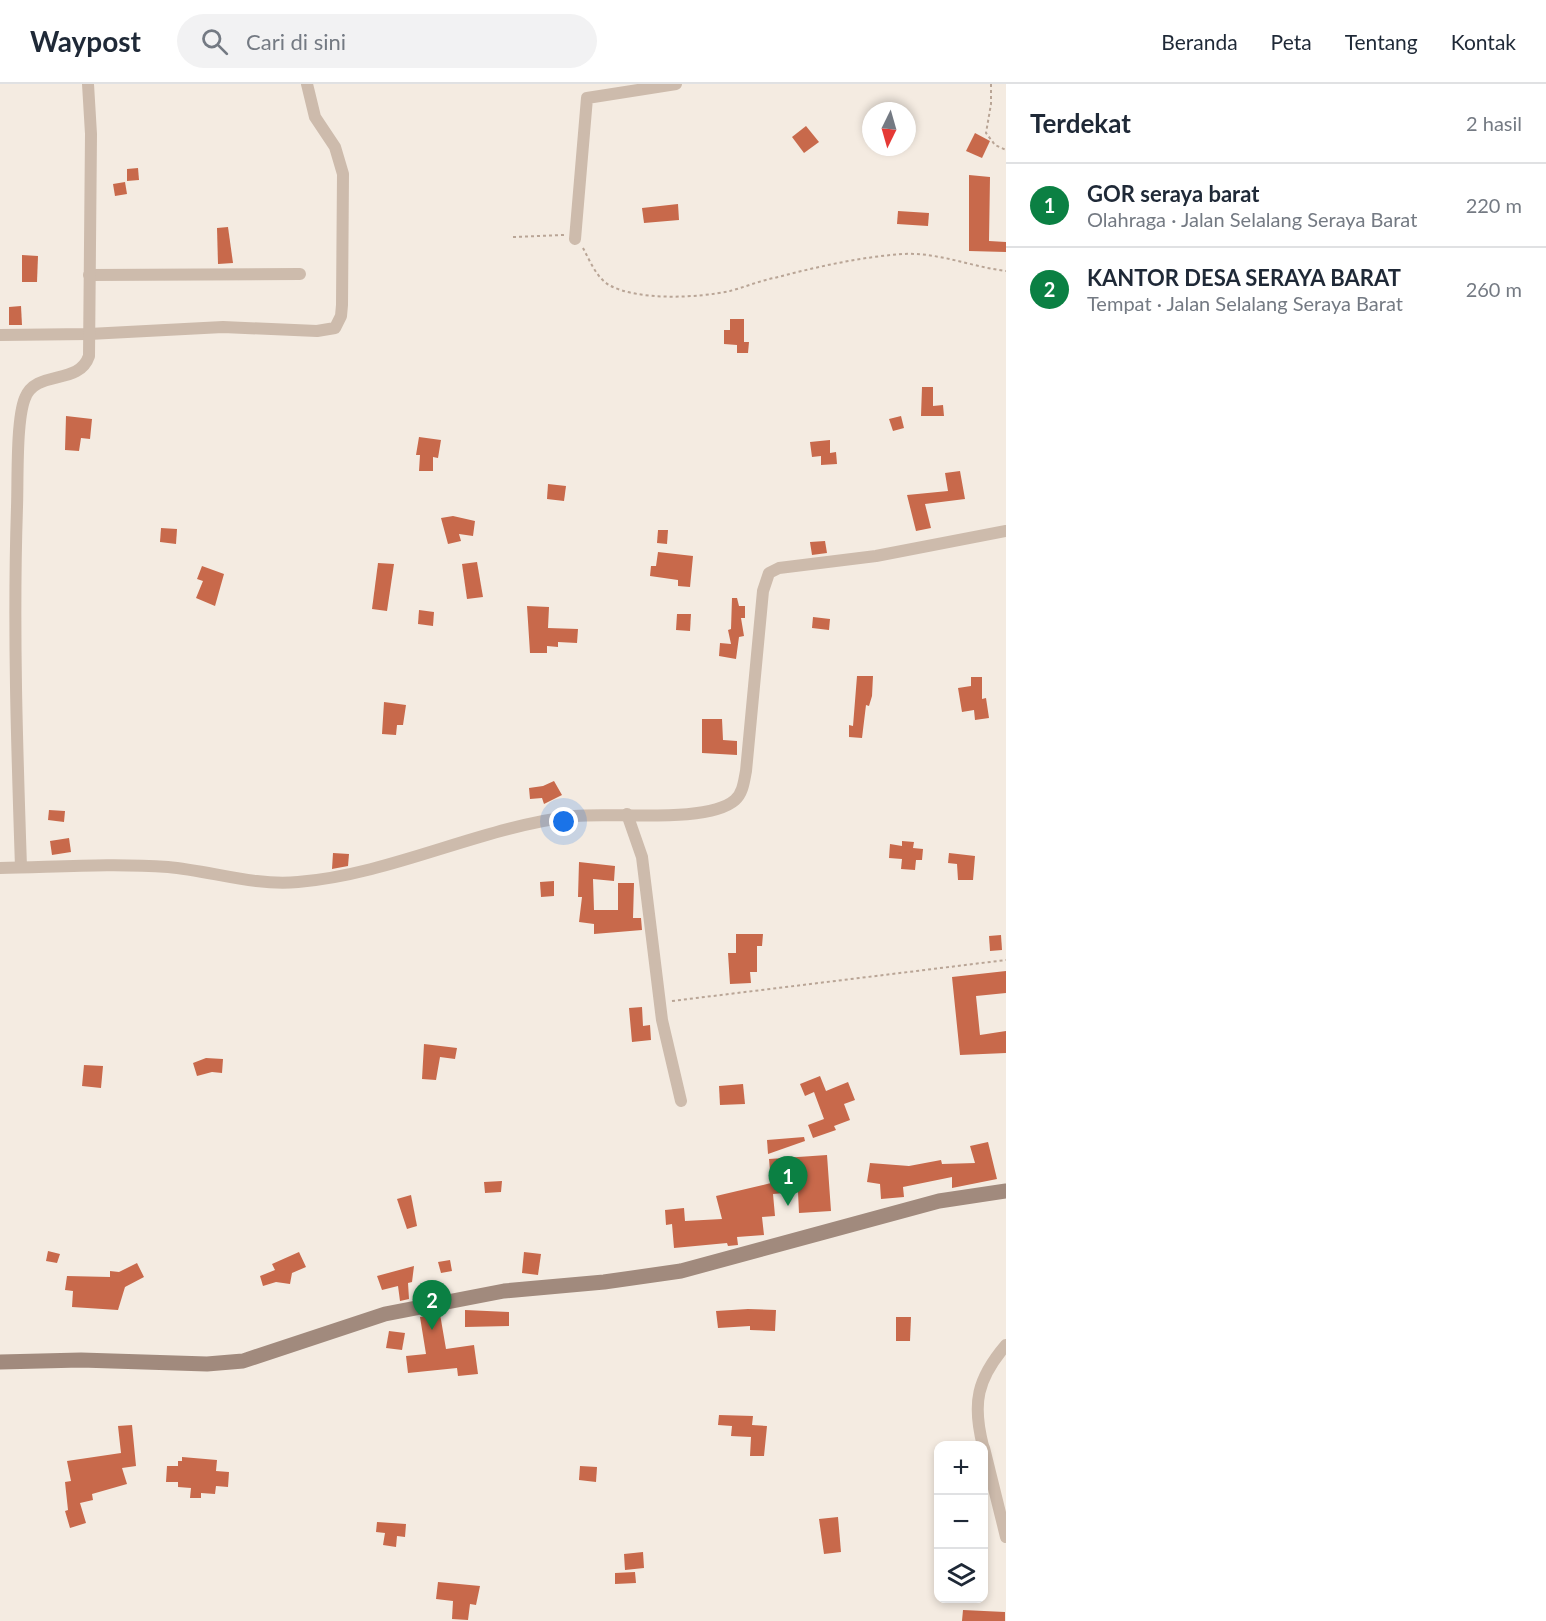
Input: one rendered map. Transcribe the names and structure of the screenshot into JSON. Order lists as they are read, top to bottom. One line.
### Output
{"north":"bottom","page":{"header":"Waypost","search":"Cari di sini","nav":["Beranda","Peta","Tentang","Kontak"],"heading":["Terdekat","2 hasil"],"list":[{"mark":"1","name":"GOR seraya barat","note":"Olahraga · Jalan Selalang Seraya Barat","value":"220 m"},{"mark":"2","name":"KANTOR DESA SERAYA BARAT","note":"Tempat · Jalan Selalang Seraya Barat","value":"260 m"}],"pins":["1","2"],"map_buttons":["+","−"]}}
